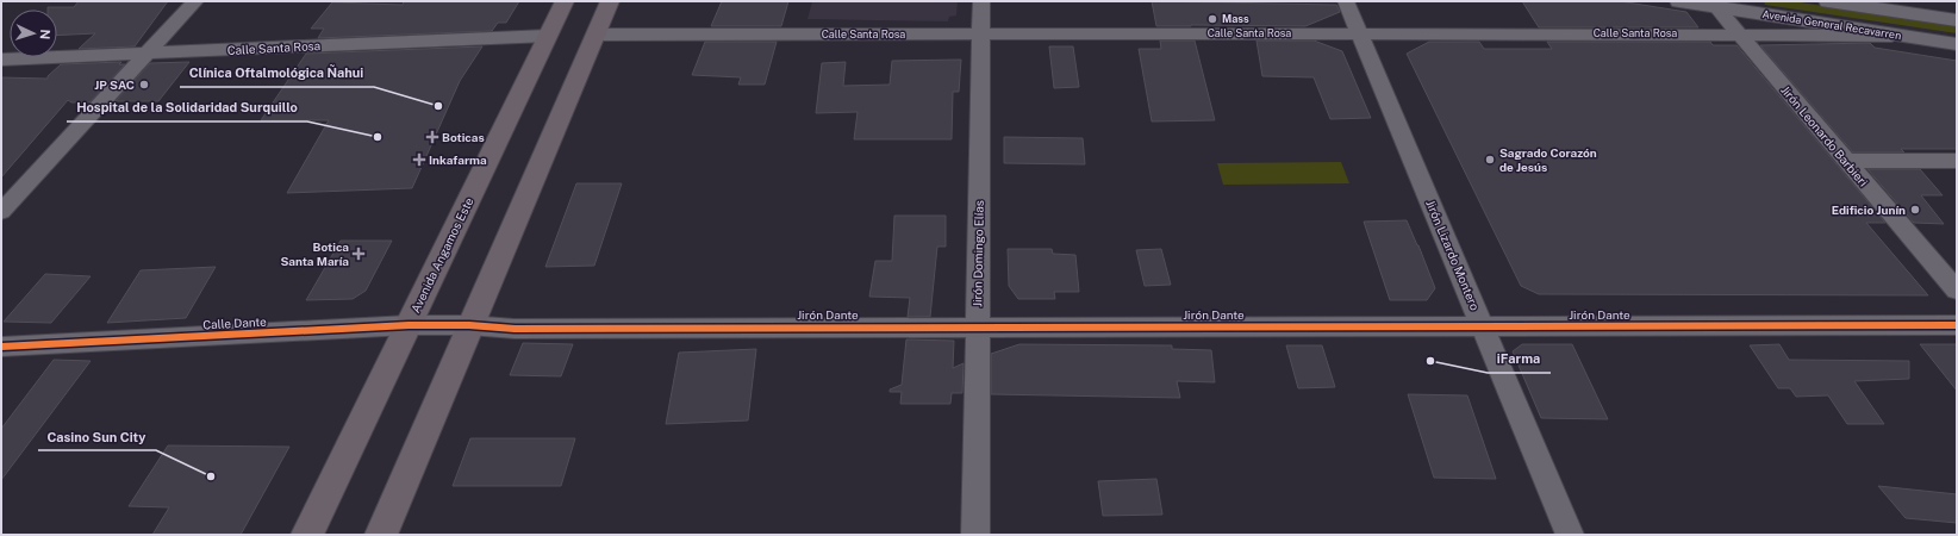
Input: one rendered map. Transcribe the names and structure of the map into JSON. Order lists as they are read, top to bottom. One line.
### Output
{"streets":{"main road":["Avenida Angamos Este"],"street":["Avenida General Recavarren","Calle Santa Rosa","Jirón Leonardo Barbieri","Jirón Domingo Elías","Jirón Lizardo Montero","Jirón Dante","Calle Dante"]},"crossings":[["Avenida General Recavarren","Calle Santa Rosa"],["Avenida General Recavarren","Jirón Leonardo Barbieri"],["Calle Santa Rosa","Jirón Leonardo Barbieri"],["Calle Santa Rosa","Jirón Domingo Elías"],["Calle Santa Rosa","Avenida Angamos Este"],["Calle Santa Rosa","Jirón Lizardo Montero"],["Jirón Domingo Elías","Jirón Dante"],["Avenida Angamos Este","Calle Dante"],["Jirón Lizardo Montero","Jirón Dante"],["Jirón Dante","Calle Dante"]],"places":{"other":["Mass","JP SAC","Clínica Oftalmológica Ñahui","Hospital de la Solidaridad Surquillo","Sagrado Corazón de Jesús","Edificio Junín","iFarma","Casino Sun City"],"health":["Boticas","Inkafarma","Botica Santa María"]},"north":"right"}
